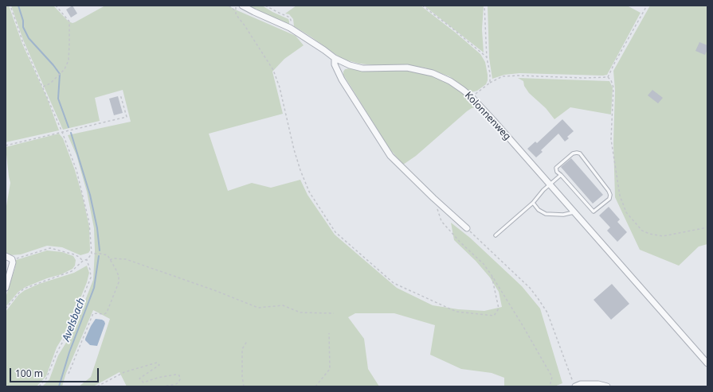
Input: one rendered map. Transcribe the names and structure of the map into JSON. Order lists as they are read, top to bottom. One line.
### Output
{"streets":{"street":["Kolonnenweg"]},"water":["Avelsbach"],"scale_bar":"100 m"}
